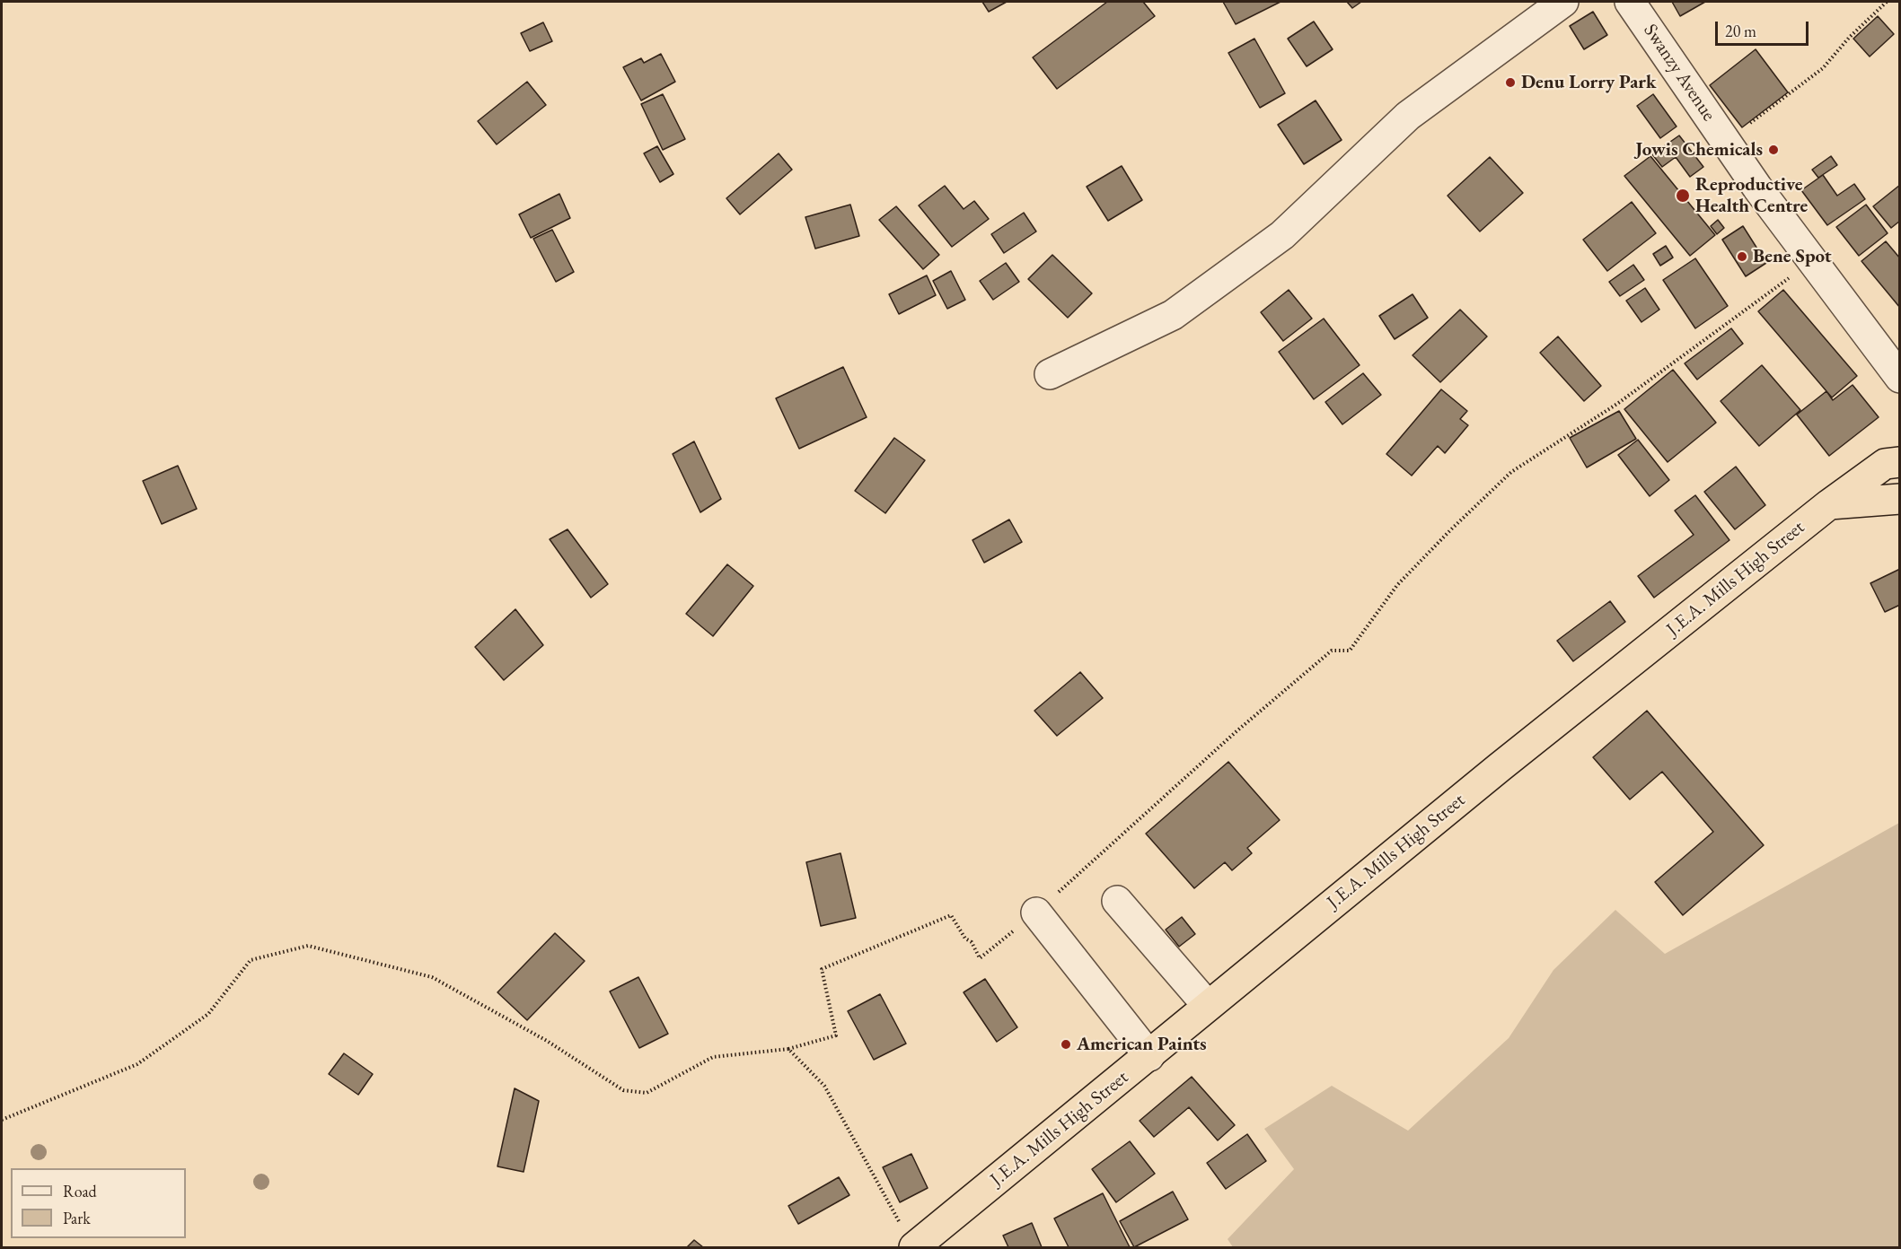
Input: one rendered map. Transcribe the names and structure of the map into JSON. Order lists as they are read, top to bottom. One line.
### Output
{"streets":{"highway":["J.E.A. Mills High Street"],"street":["Swanzy Avenue"]},"places":["Denu Lorry Park","Jowis Chemicals","Reproductive Health Centre","Bene Spot","American Paints"],"legend":["Road","Park"],"scale_bar":"20 m"}
